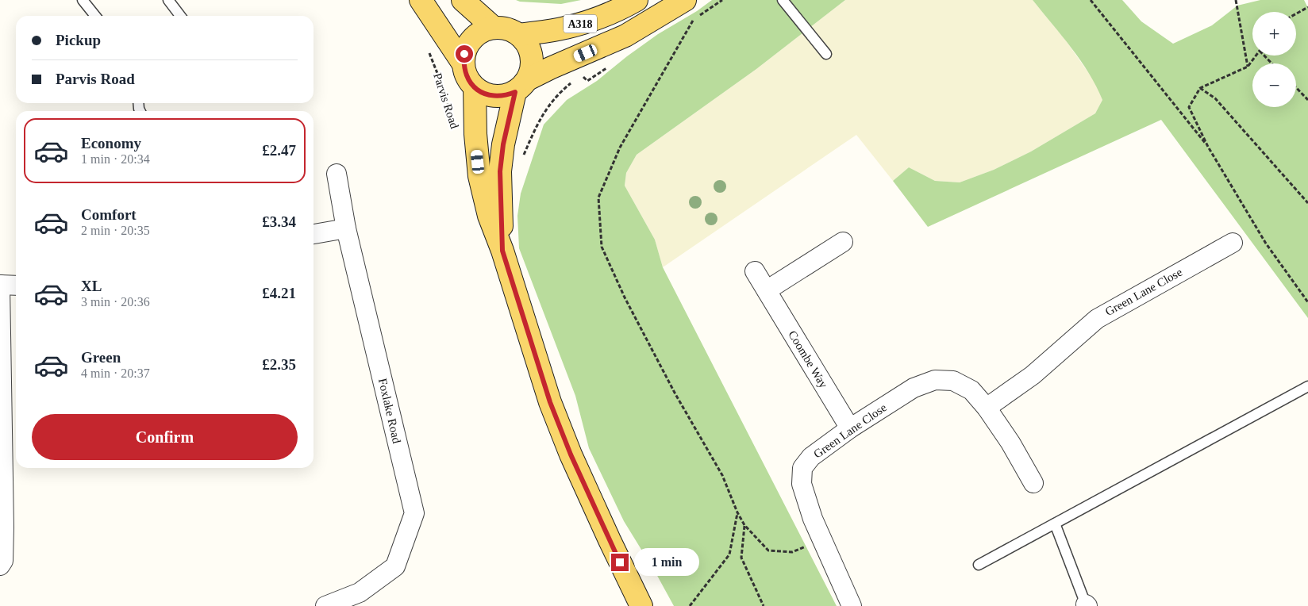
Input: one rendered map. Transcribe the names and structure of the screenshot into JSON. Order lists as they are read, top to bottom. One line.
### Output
{"streets":{"main road":["A318","Parvis Road"],"street":["Green Lane Close","Coombe Way","Foxlake Road"]},"crossings":[["A318","Parvis Road"],["Green Lane Close","Coombe Way"]],"page":{"map_buttons":["+","−"],"banner":["Pickup","Parvis Road"],"list":[{"name":"Economy","note":"1 min · 20:34","value":"£2.47"},{"name":"Comfort","note":"2 min · 20:35","value":"£3.34"},{"name":"XL","note":"3 min · 20:36","value":"£4.21"},{"name":"Green","note":"4 min · 20:37","value":"£2.35"}],"buttons":"Confirm","bubble":"1 min"}}
